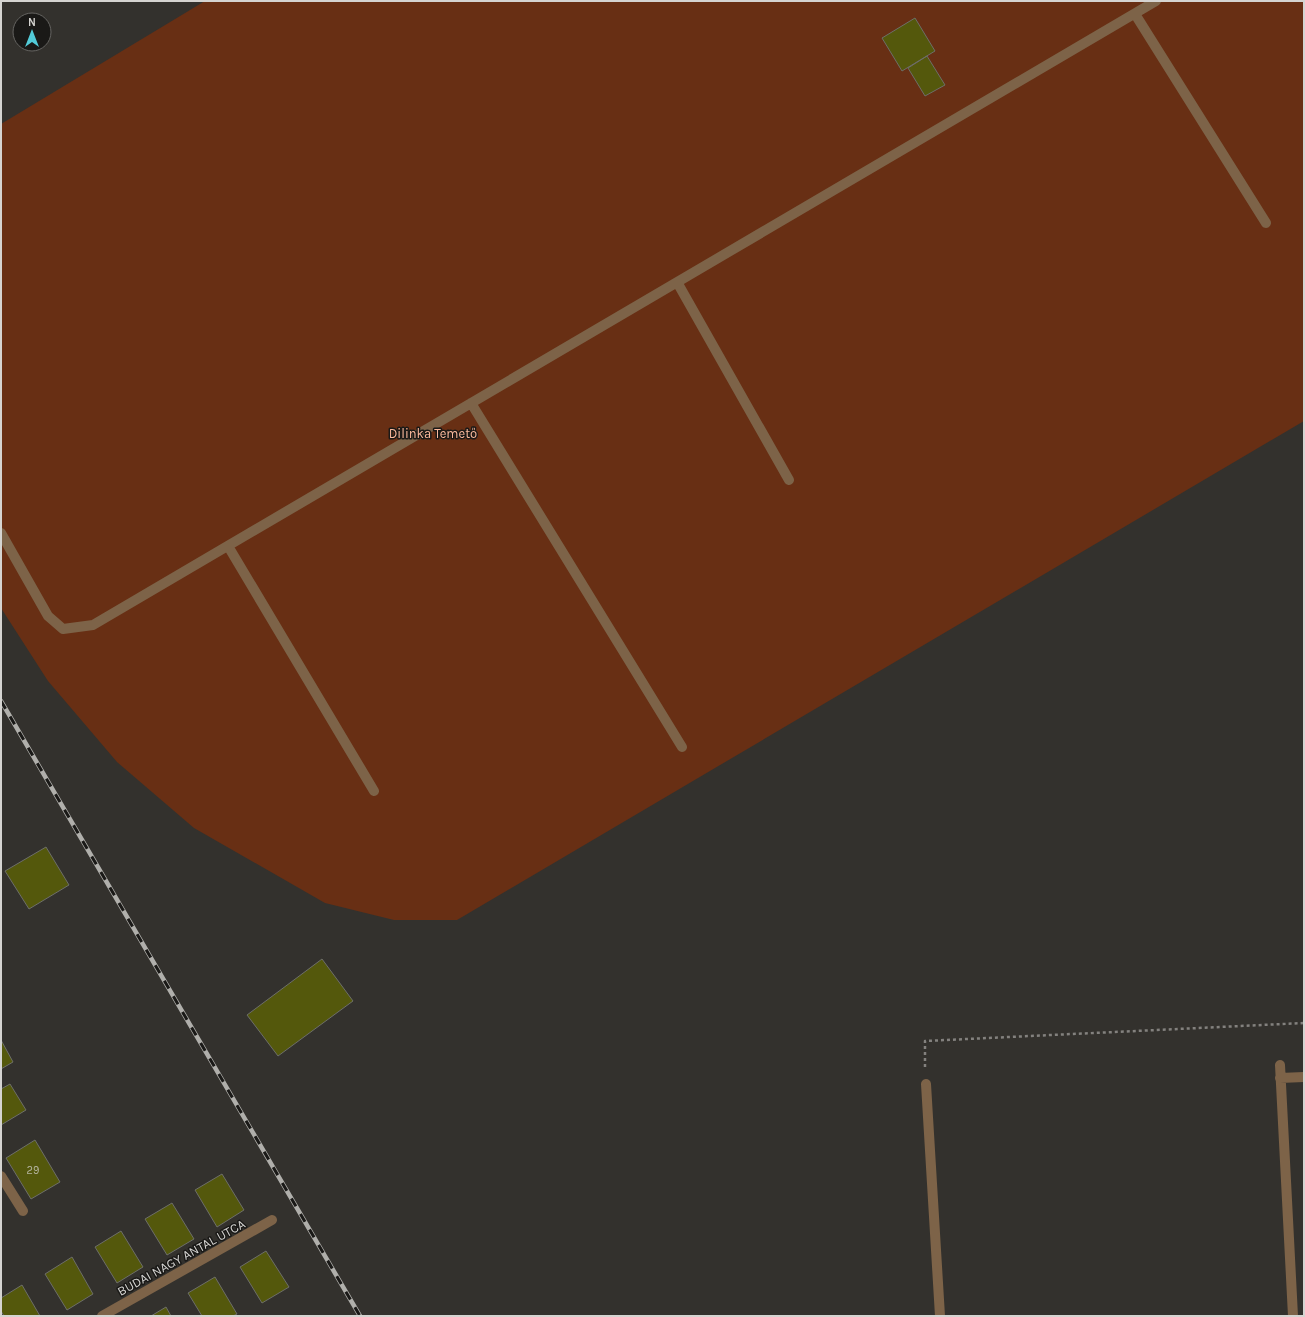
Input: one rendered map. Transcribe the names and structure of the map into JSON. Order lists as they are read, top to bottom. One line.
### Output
{"streets":{"street":["BUDAI NAGY ANTAL UTCA"]},"parks":["Dilinka Temető"],"house_numbers":["29"],"north":"top"}
